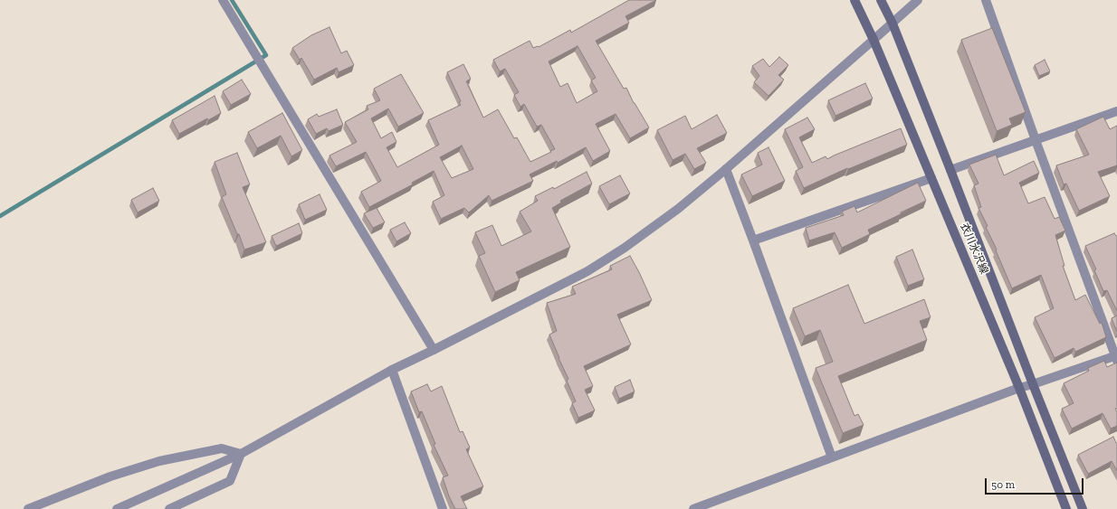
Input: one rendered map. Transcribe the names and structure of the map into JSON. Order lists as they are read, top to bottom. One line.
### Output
{"streets":{"main road":["衣川水沢線"]},"scale_bar":"50 m"}
